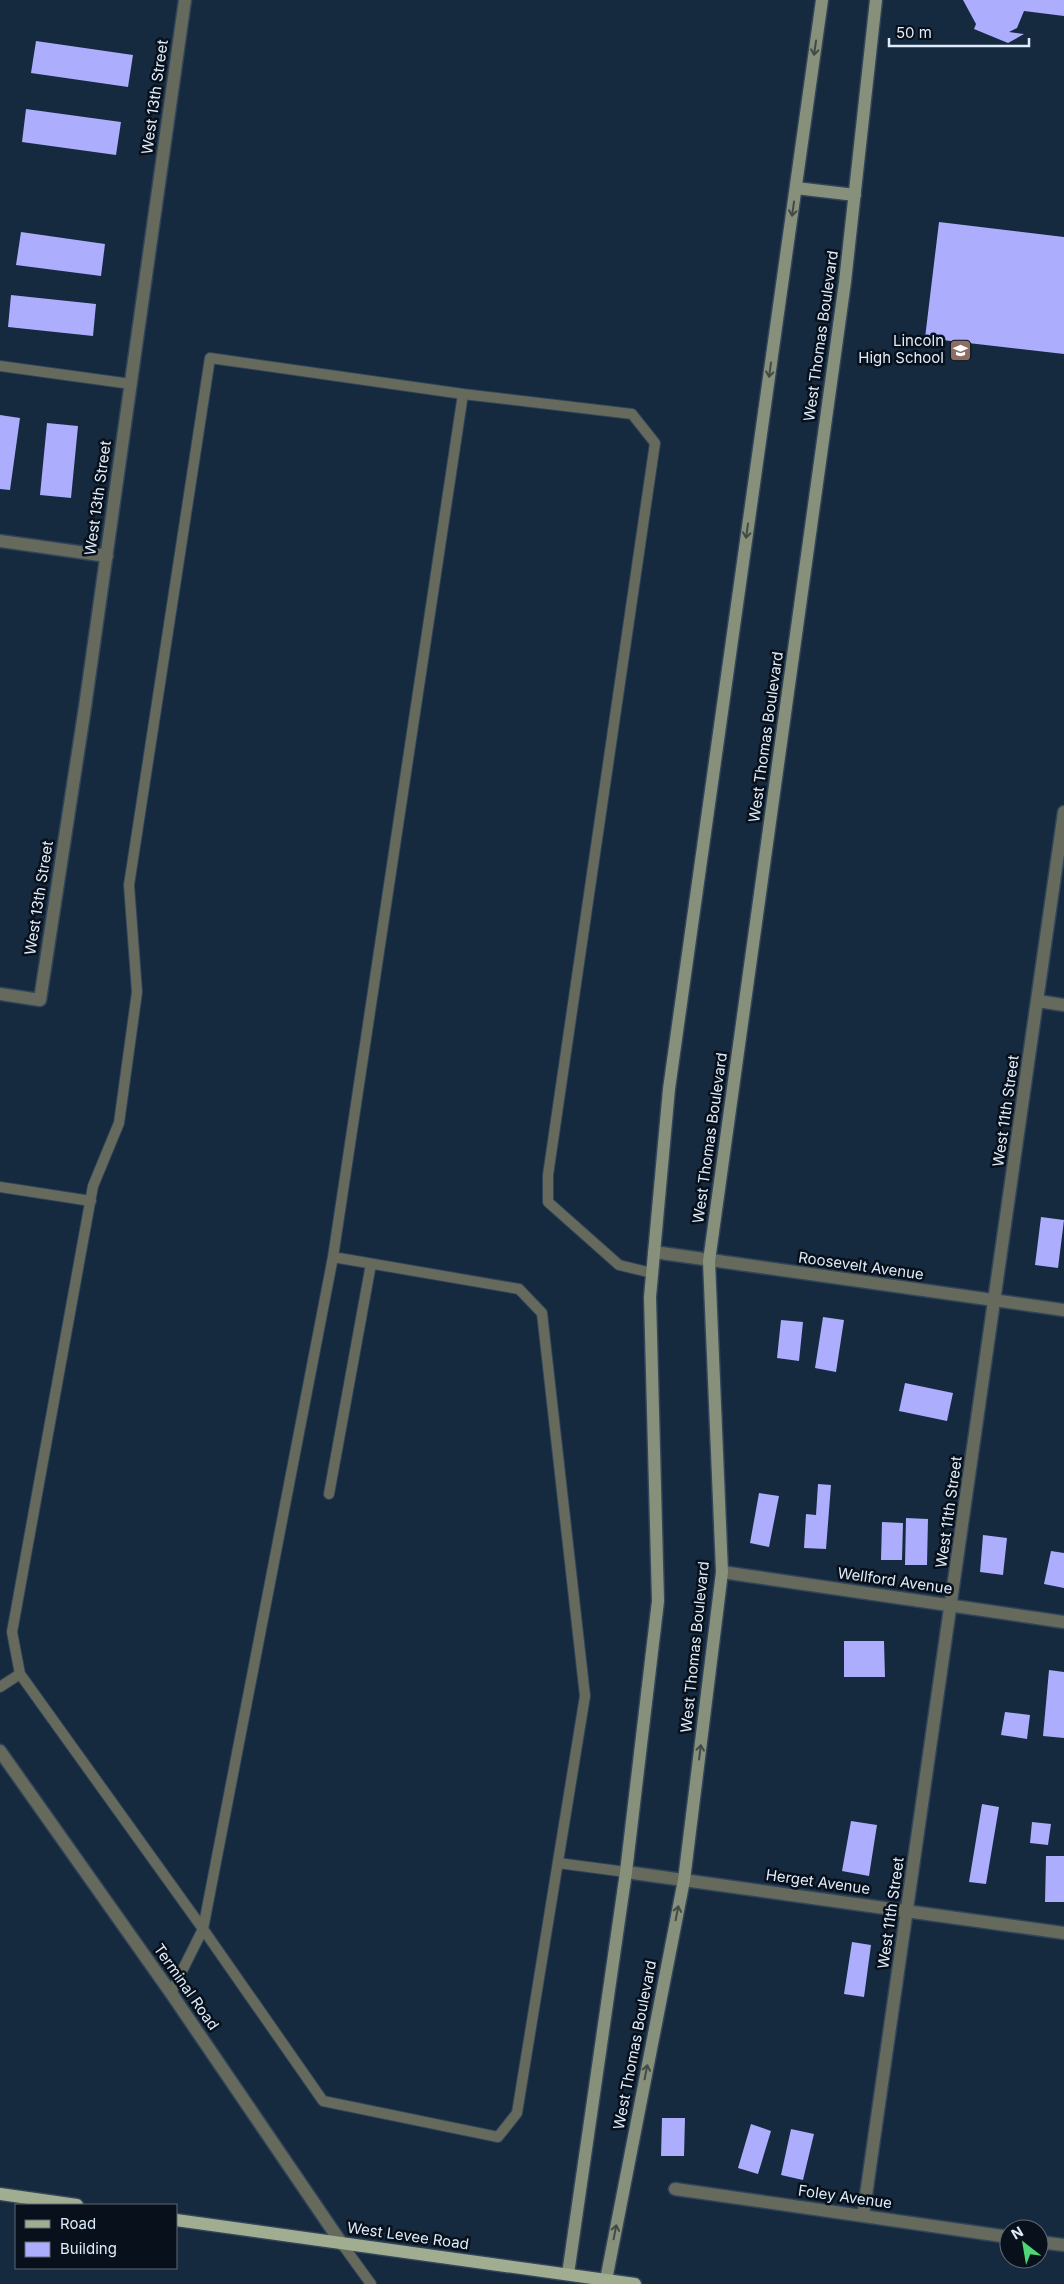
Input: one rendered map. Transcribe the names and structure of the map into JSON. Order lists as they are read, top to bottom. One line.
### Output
{"streets":{"main road":["West Levee Road"],"street":["West 13th Street","West Thomas Boulevard","West 11th Street","Roosevelt Avenue","Wellford Avenue","Herget Avenue","Terminal Road","Foley Avenue"]},"crossings":[["West Thomas Boulevard","Roosevelt Avenue"],["West Thomas Boulevard","Wellford Avenue"],["West Thomas Boulevard","Herget Avenue"],["West Thomas Boulevard","West Levee Road"],["West 11th Street","Roosevelt Avenue"],["West 11th Street","Wellford Avenue"],["West 11th Street","Herget Avenue"],["West 11th Street","Foley Avenue"],["Terminal Road","West Levee Road"]],"places":{"school or university":["Lincoln High School"]},"legend":["Road","Building"],"scale_bar":"50 m","north":"top left"}
